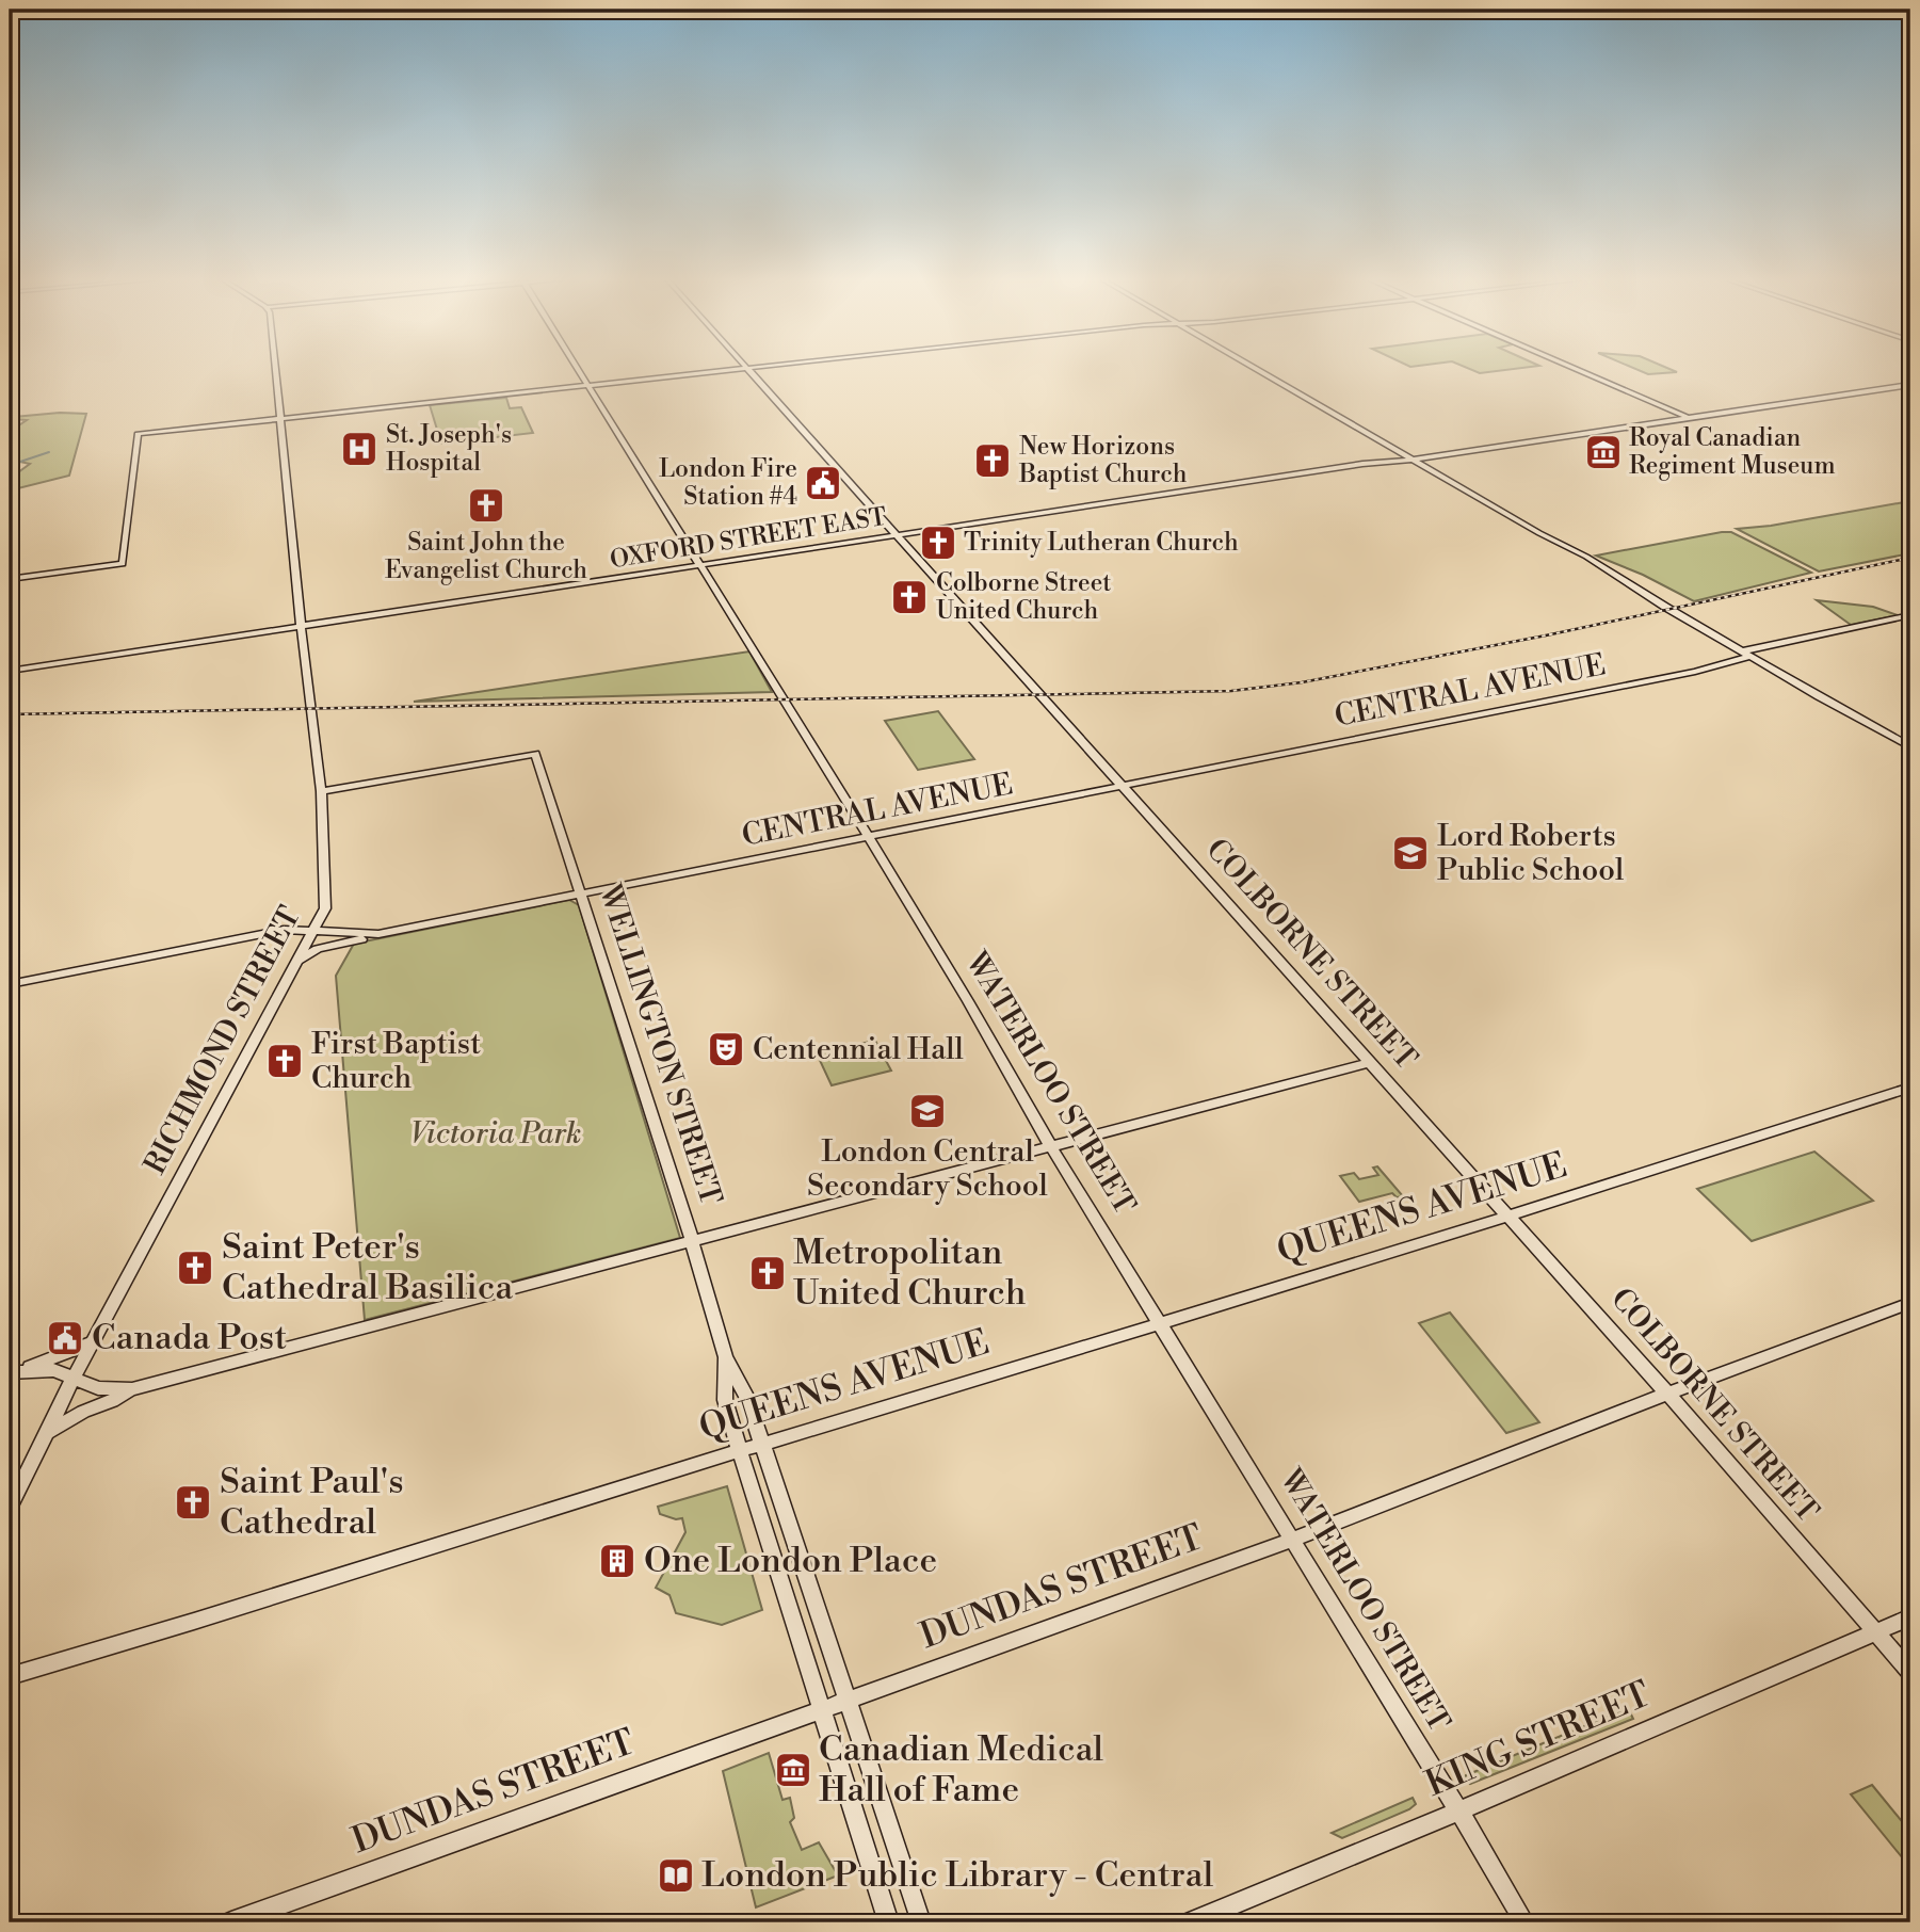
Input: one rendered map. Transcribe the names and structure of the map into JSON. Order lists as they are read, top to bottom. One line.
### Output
{"streets":{"street":["OXFORD STREET EAST","CENTRAL AVENUE","COLBORNE STREET","RICHMOND STREET","WELLINGTON STREET","WATERLOO STREET","QUEENS AVENUE","DUNDAS STREET","KING STREET"]},"crossings":[["OXFORD STREET EAST","COLBORNE STREET"],["OXFORD STREET EAST","RICHMOND STREET"],["OXFORD STREET EAST","WATERLOO STREET"],["CENTRAL AVENUE","COLBORNE STREET"],["CENTRAL AVENUE","RICHMOND STREET"],["CENTRAL AVENUE","WELLINGTON STREET"],["CENTRAL AVENUE","WATERLOO STREET"],["COLBORNE STREET","QUEENS AVENUE"],["COLBORNE STREET","DUNDAS STREET"],["COLBORNE STREET","KING STREET"],["RICHMOND STREET","WELLINGTON STREET"],["WELLINGTON STREET","QUEENS AVENUE"],["WELLINGTON STREET","DUNDAS STREET"],["WATERLOO STREET","QUEENS AVENUE"],["WATERLOO STREET","DUNDAS STREET"],["WATERLOO STREET","KING STREET"]],"parks":["Victoria Park"],"places":{"hospital":["St. Joseph's Hospital"],"museum":["Royal Canadian Regiment Museum","Canadian Medical Hall of Fame"],"church":["New Horizons Baptist Church","Saint John the Evangelist Church","Trinity Lutheran Church","Colborne Street United Church","First Baptist Church","Saint Peter's Cathedral Basilica","Metropolitan United Church","Saint Paul's Cathedral"],"public building":["London Fire Station #4","Canada Post"],"school or university":["Lord Roberts Public School","London Central Secondary School"],"theatre":["Centennial Hall"],"building":["One London Place"],"library":["London Public Library - Central"]}}
